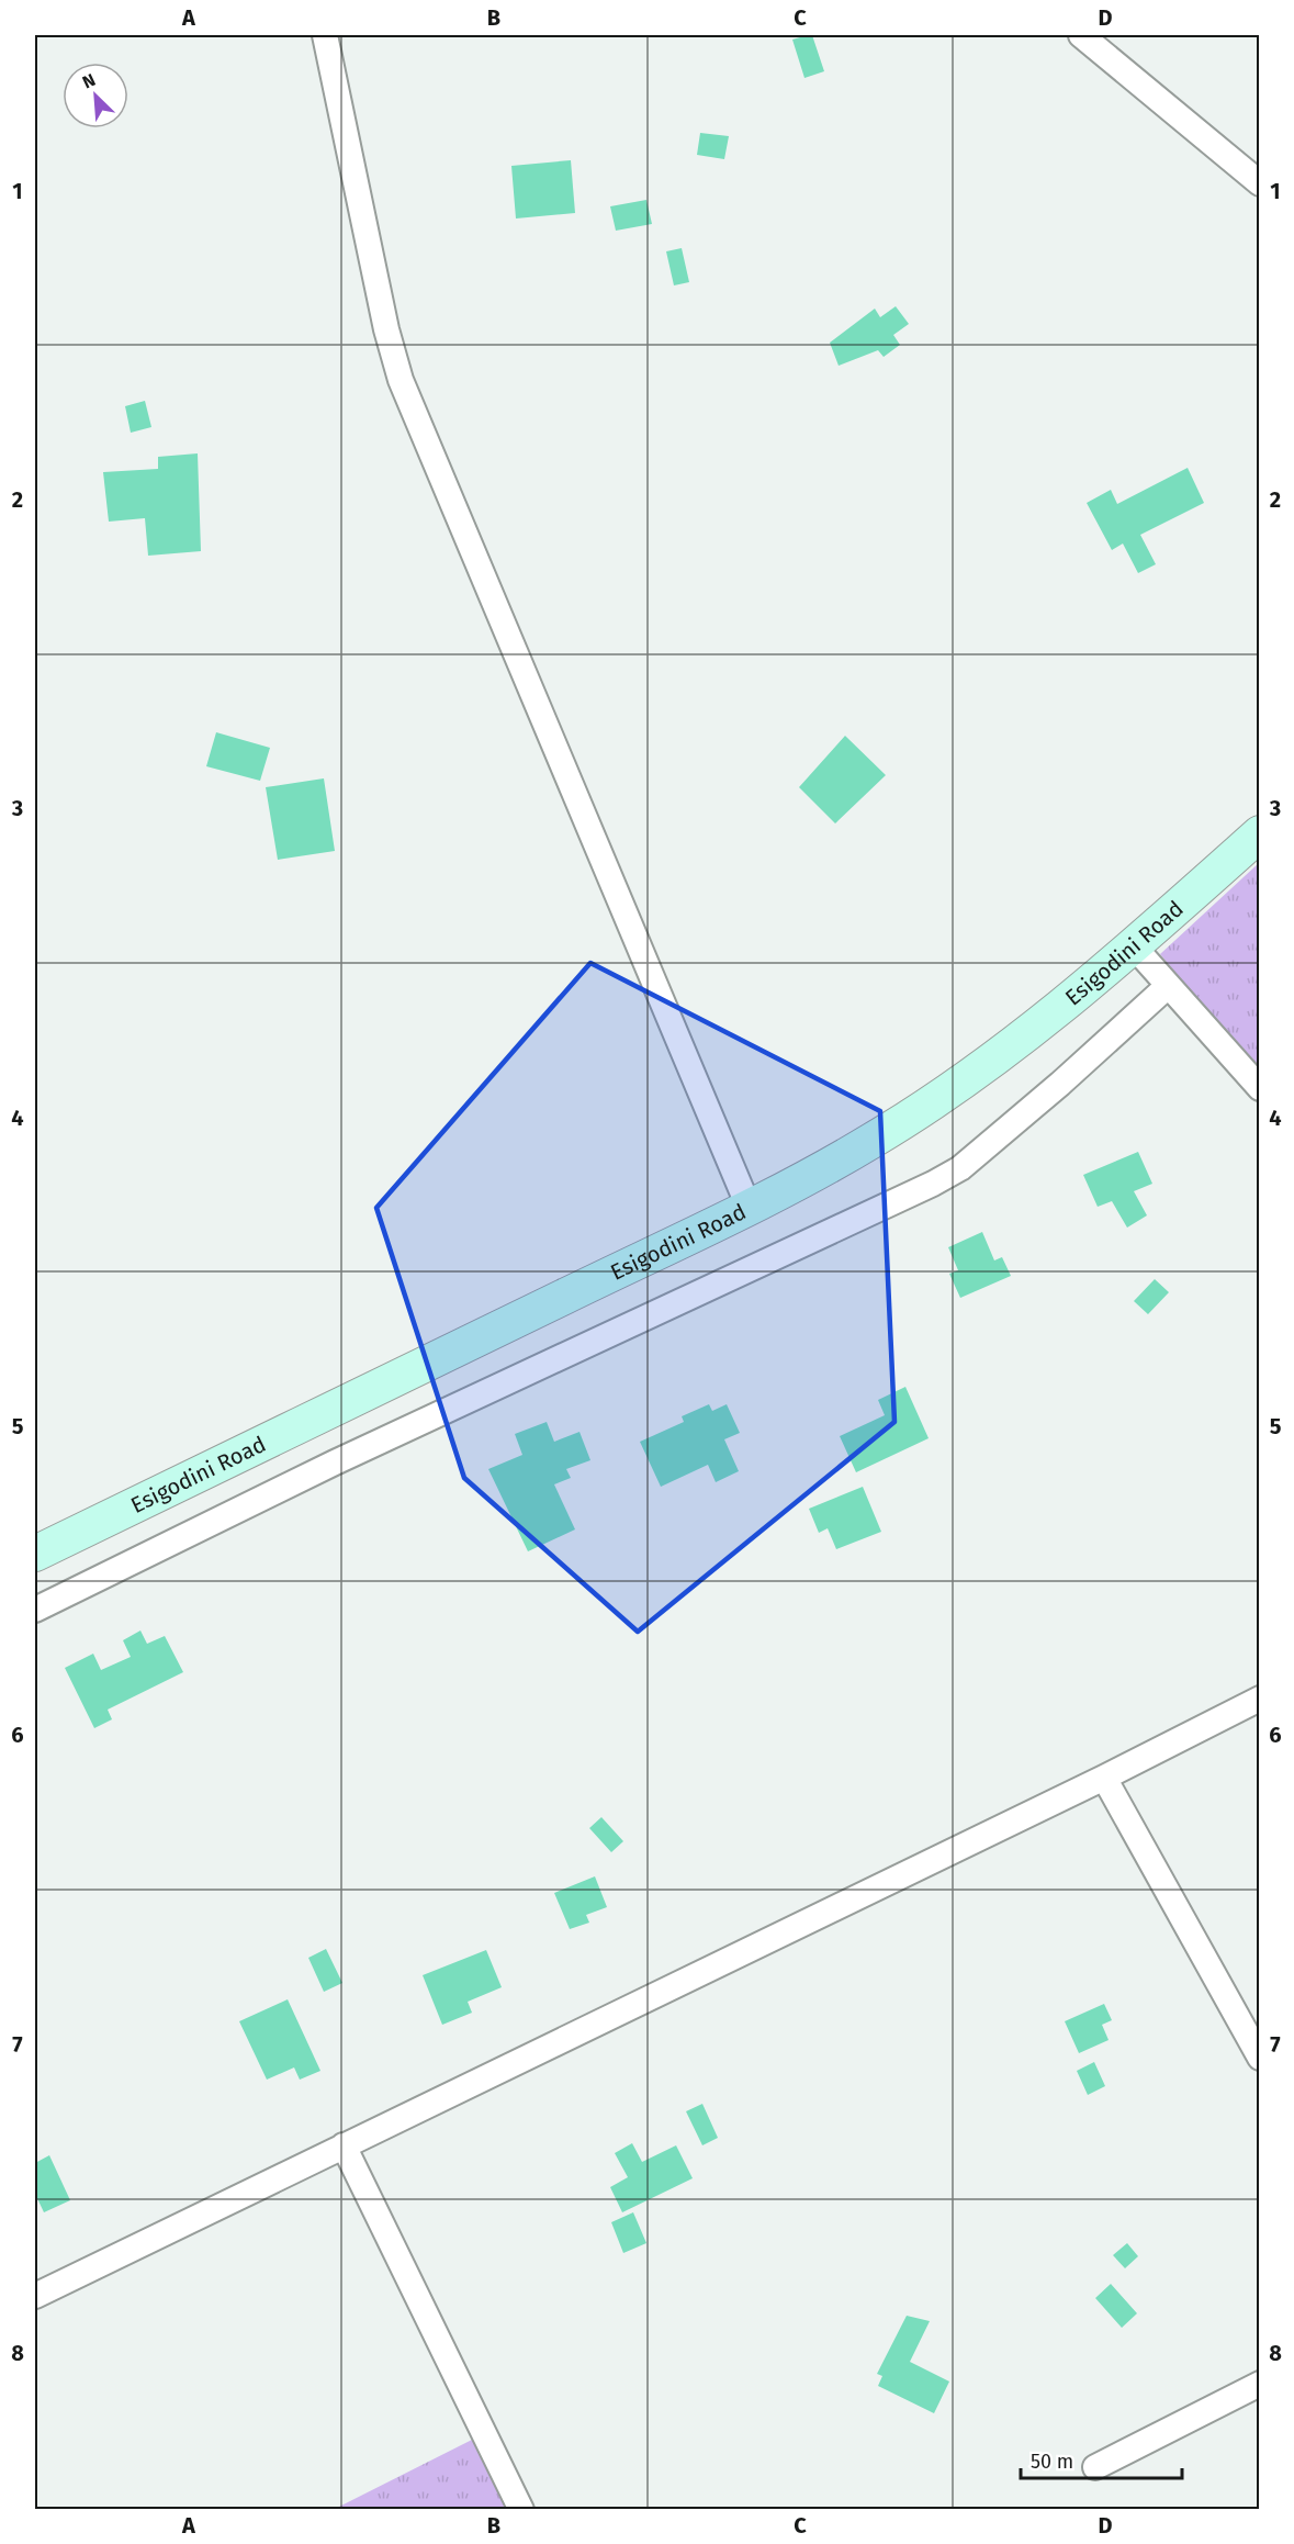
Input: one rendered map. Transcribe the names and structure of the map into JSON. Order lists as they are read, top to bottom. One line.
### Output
{"streets":{"main road":["Esigodini Road"]},"scale_bar":"50 m","north":"top left","grid":{"columns":["A","B","C","D"],"rows":["1","2","3","4","5","6","7","8"]}}
